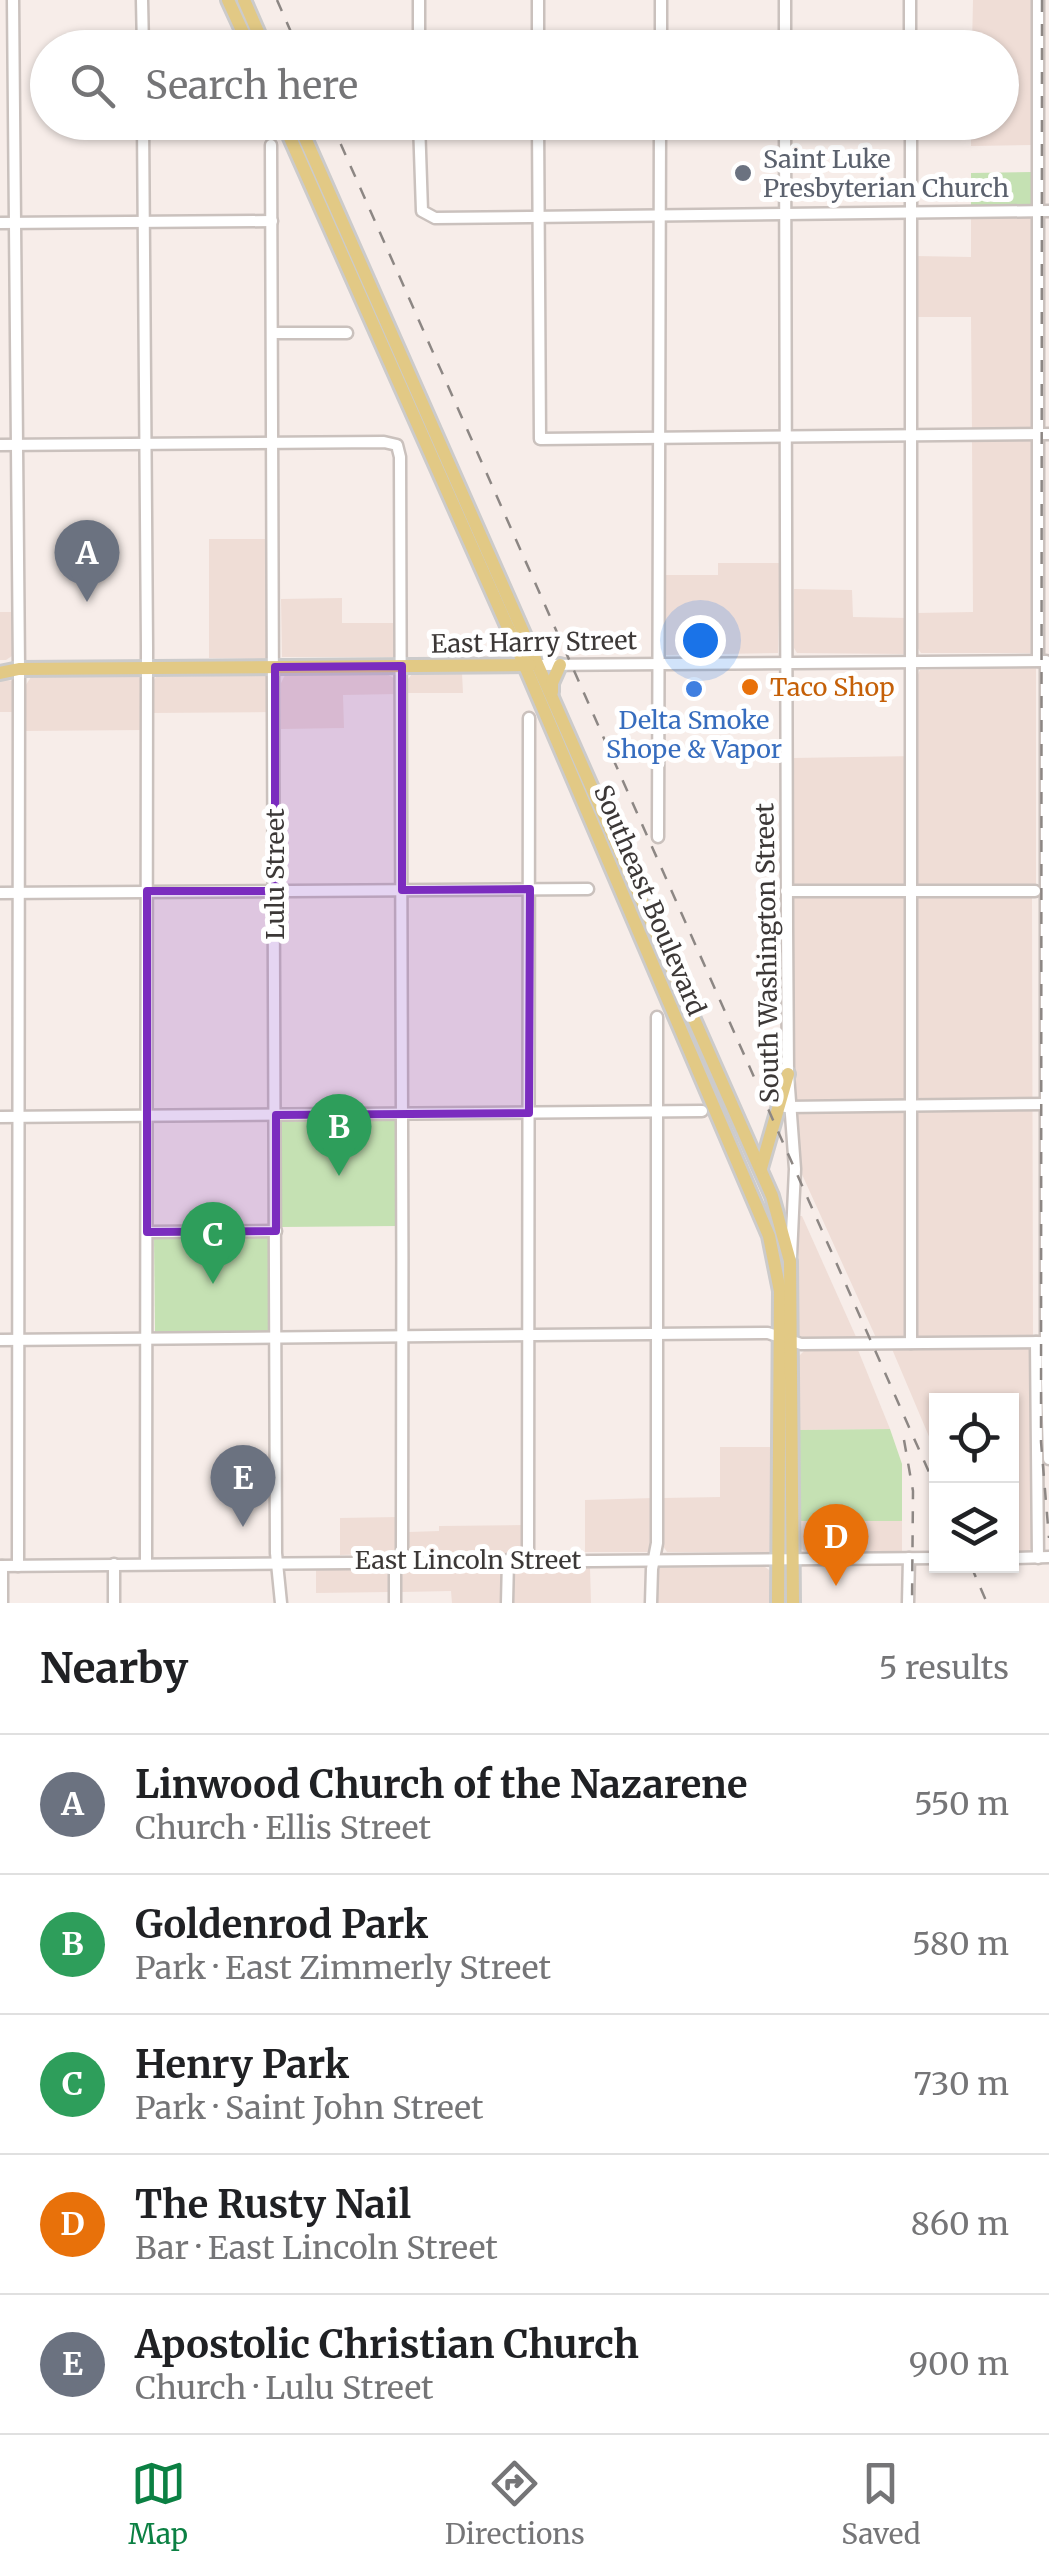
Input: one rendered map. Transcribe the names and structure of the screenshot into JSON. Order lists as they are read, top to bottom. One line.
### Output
{"streets":{"main road":["East Harry Street","Southeast Boulevard","South Washington Street"],"street":["Lulu Street","East Lincoln Street"]},"crossings":[["East Harry Street","Lulu Street"],["East Harry Street","Southeast Boulevard"],["East Harry Street","South Washington Street"],["Lulu Street","East Lincoln Street"],["Southeast Boulevard","South Washington Street"],["South Washington Street","East Lincoln Street"]],"places":["Saint Luke Presbyterian Church","Taco Shop","Delta Smoke Shope & Vapor"],"page":{"search":"Search here","pins":["A","B","C","E","D"],"heading":["Nearby","5 results"],"list":[{"mark":"A","name":"Linwood Church of the Nazarene","note":"Church · Ellis Street","value":"550 m"},{"mark":"B","name":"Goldenrod Park","note":"Park · East Zimmerly Street","value":"580 m"},{"mark":"C","name":"Henry Park","note":"Park · Saint John Street","value":"730 m"},{"mark":"D","name":"The Rusty Nail","note":"Bar · East Lincoln Street","value":"860 m"},{"mark":"E","name":"Apostolic Christian Church","note":"Church · Lulu Street","value":"900 m"}],"nav":["Map","Directions","Saved"]}}
